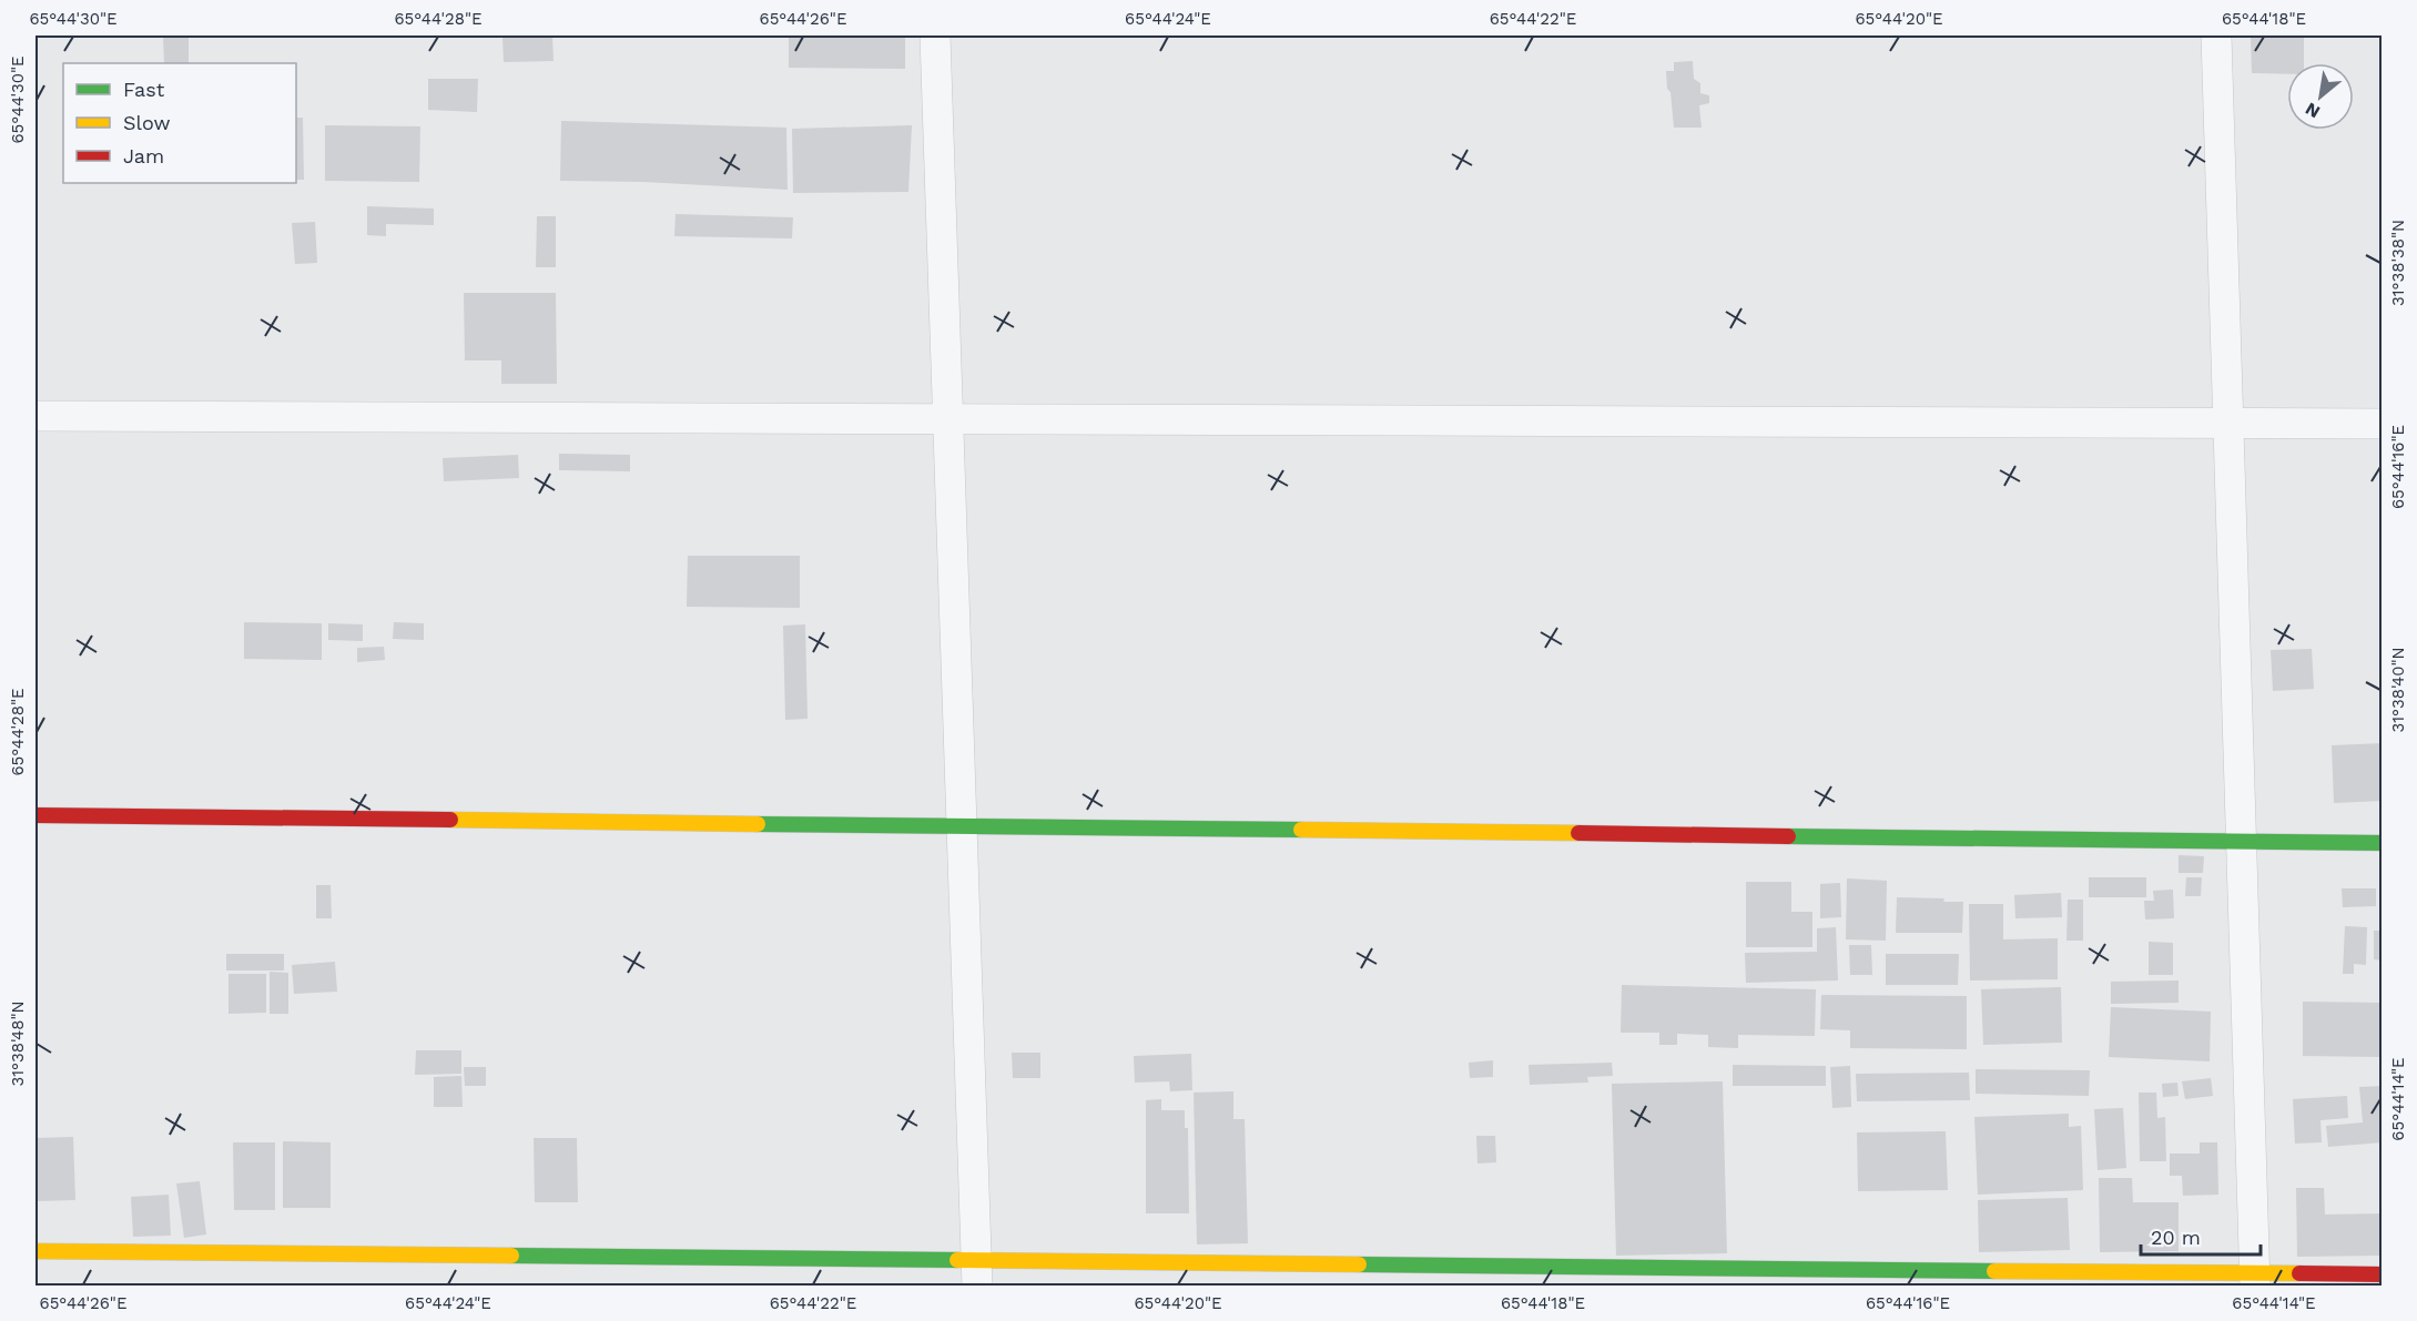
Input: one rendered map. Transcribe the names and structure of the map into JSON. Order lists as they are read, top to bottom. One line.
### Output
{"legend":["Fast","Slow","Jam"],"scale_bar":"20 m","north":"bottom left","coordinates":["65°44'30\"E","65°44'28\"E","65°44'26\"E","65°44'24\"E","65°44'22\"E","65°44'20\"E","65°44'18\"E","31°38'38\"N","65°44'16\"E","31°38'40\"N","31°38'48\"N","65°44'14\"E"]}
